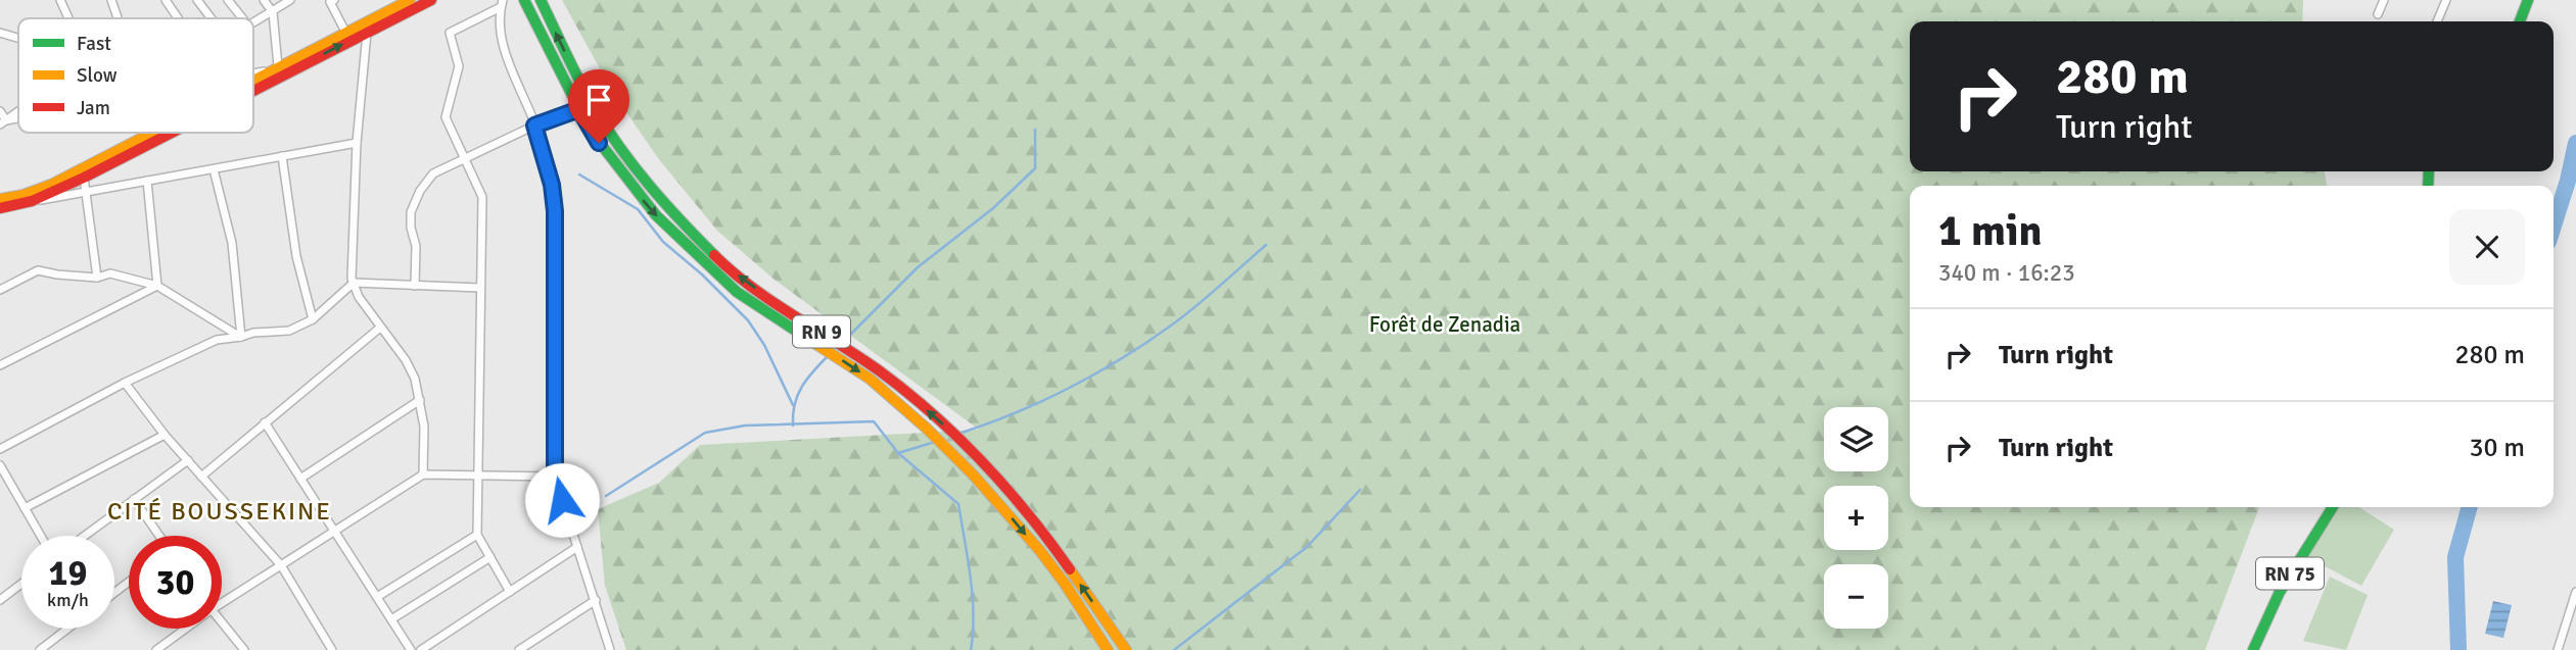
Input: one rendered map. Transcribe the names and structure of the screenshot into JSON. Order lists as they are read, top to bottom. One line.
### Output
{"streets":{"main road":["RN 9","RN 75"]},"districts":["CITÉ BOUSSEKINE"],"parks":["Forêt de Zenadia"],"legend":["Fast","Slow","Jam"],"page":{"turn":["280 m","Turn right"],"heading":["1 min","340 m · 16:23"],"list":[{"name":"Turn right","value":"280 m"},{"name":"Turn right","value":"30 m"}],"map_buttons":["+","−"],"speed":"19 km/h","limit":"30"}}
